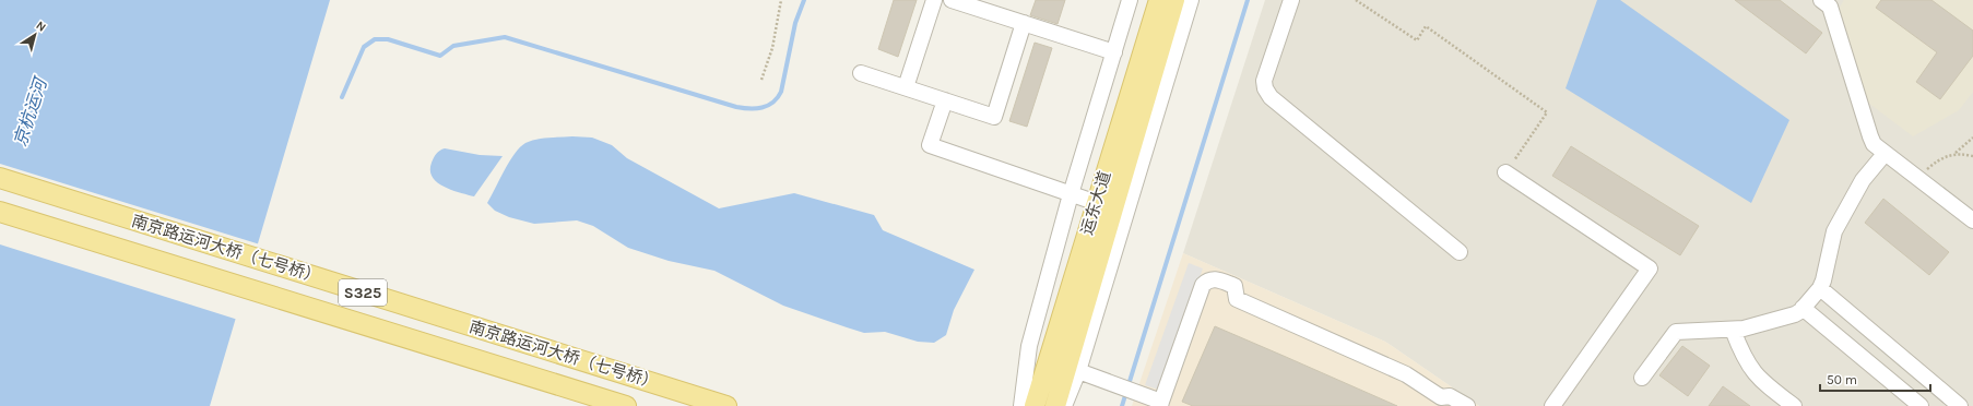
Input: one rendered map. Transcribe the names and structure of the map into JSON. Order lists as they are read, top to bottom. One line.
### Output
{"streets":{"main road":["运东大道","南京路运河大桥（七号桥）","S325"]},"water":["京杭运河"],"scale_bar":"50 m","north":"top right"}
